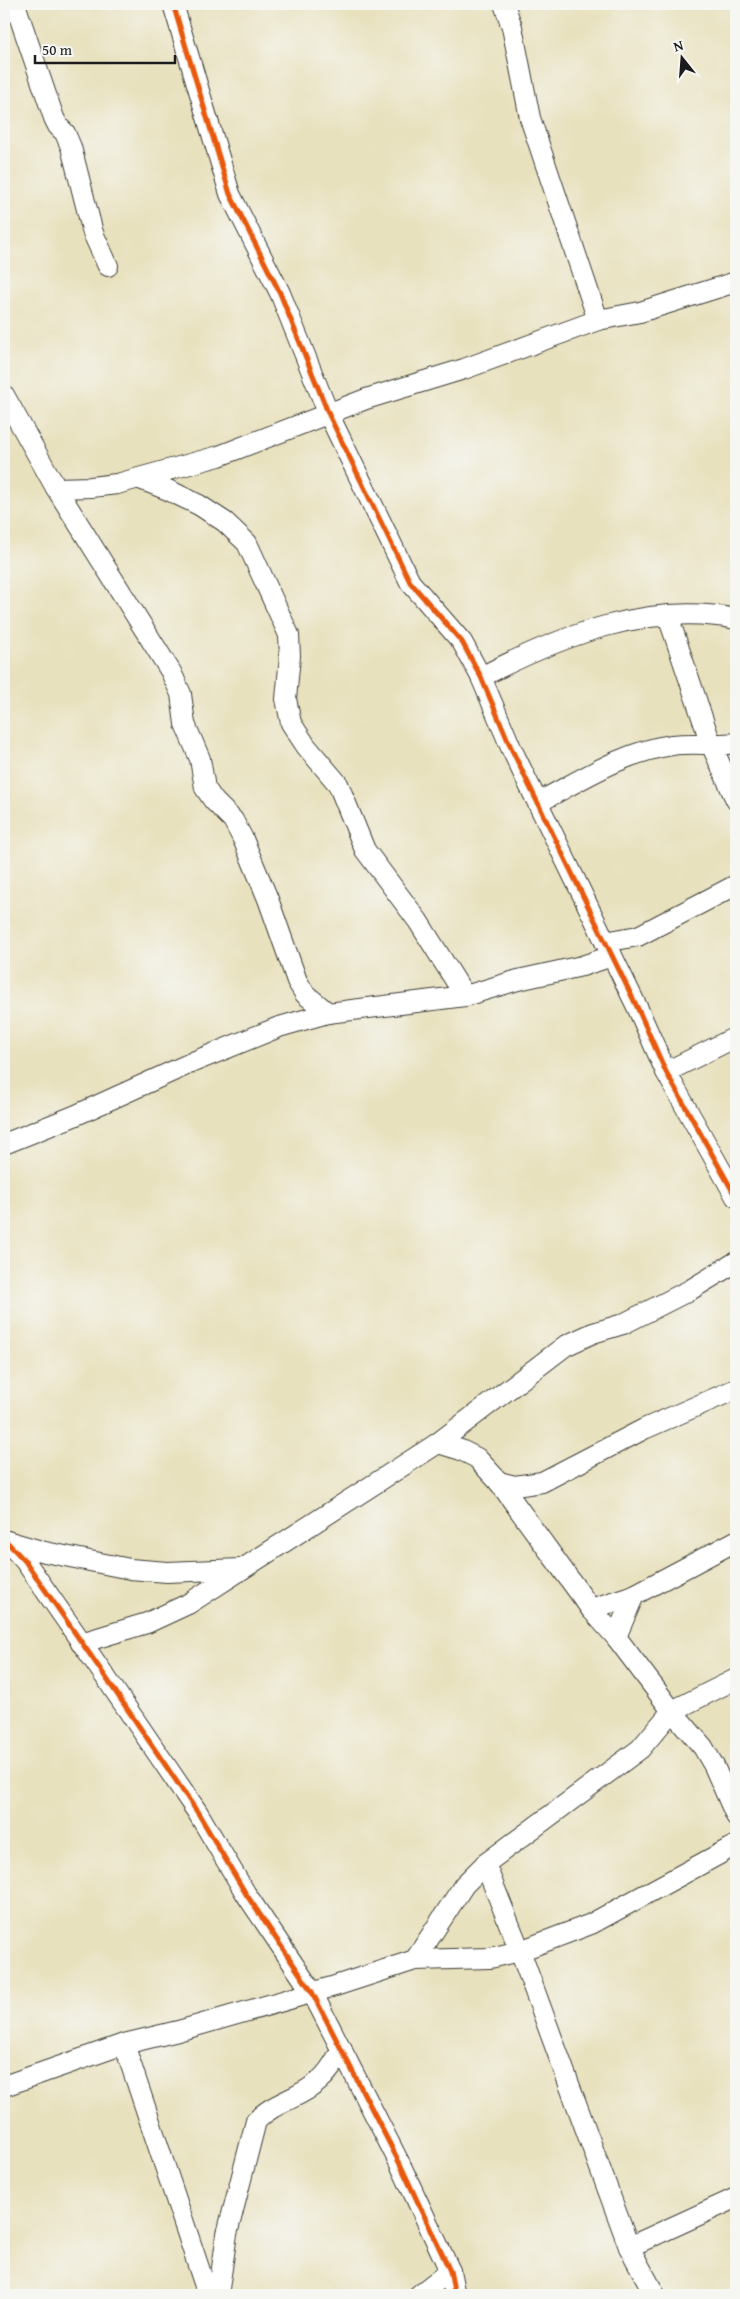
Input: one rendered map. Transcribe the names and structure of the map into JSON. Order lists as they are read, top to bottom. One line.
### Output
{"scale_bar":"50 m","north":"top"}
